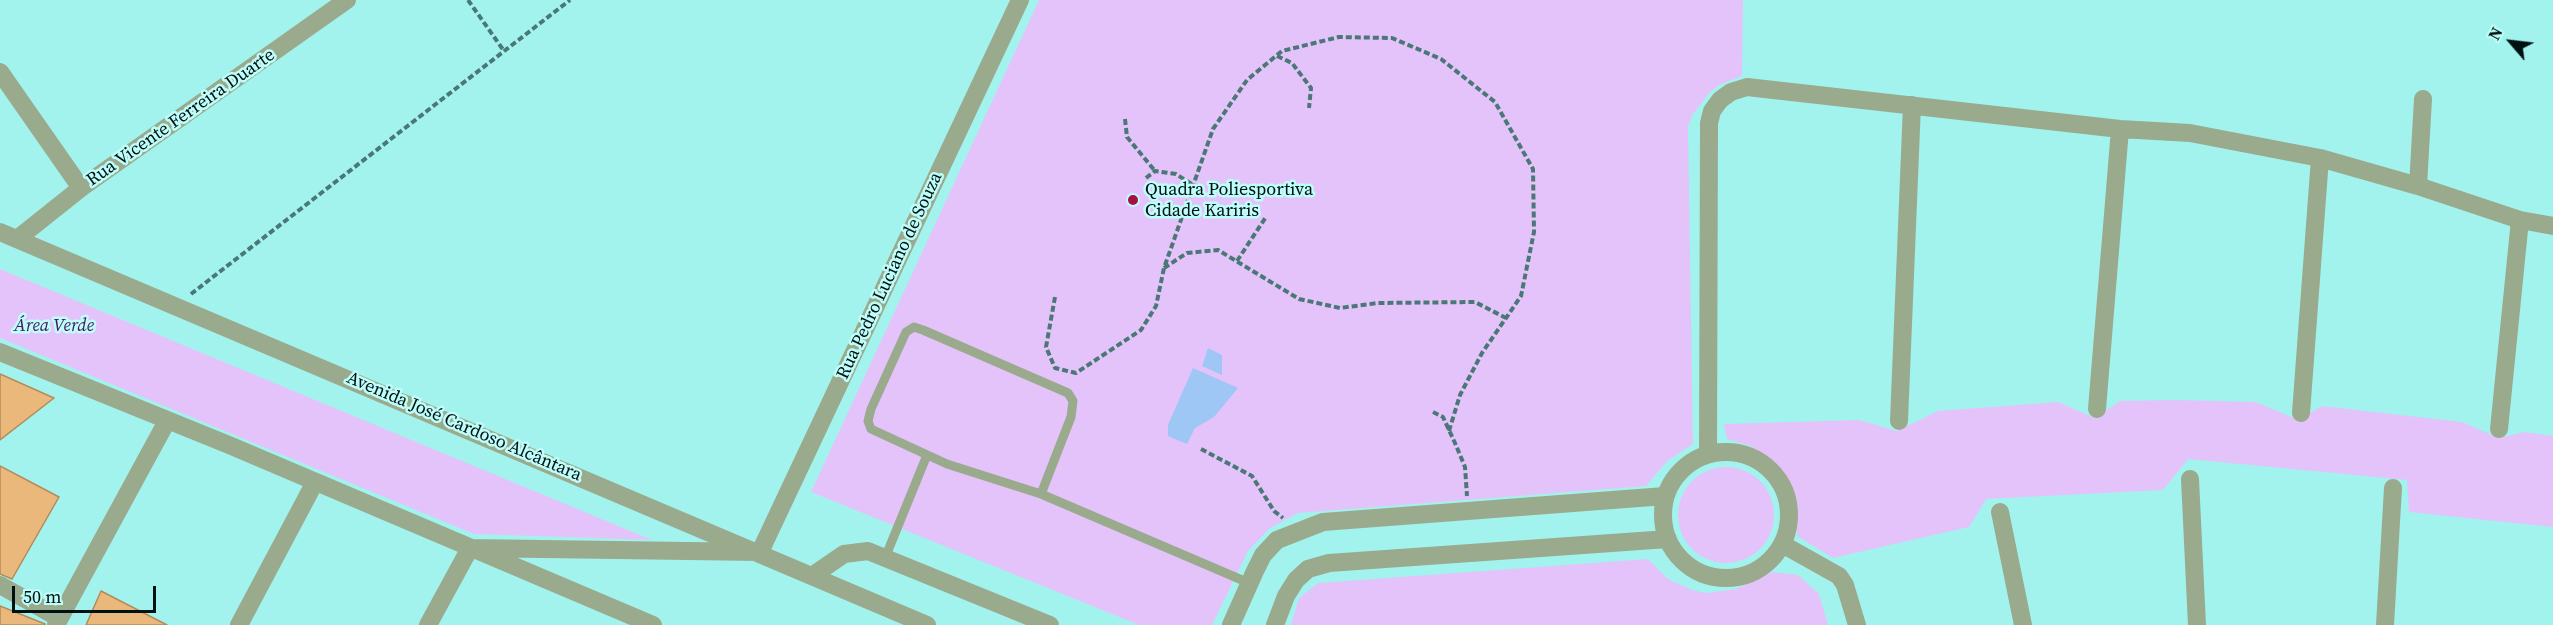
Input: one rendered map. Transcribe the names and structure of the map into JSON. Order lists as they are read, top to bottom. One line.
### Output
{"streets":{"street":["Rua Vicente Ferreira Duarte","Rua Pedro Luciano de Souza","Avenida José Cardoso Alcântara"]},"crossings":[["Rua Vicente Ferreira Duarte","Avenida José Cardoso Alcântara"],["Rua Pedro Luciano de Souza","Avenida José Cardoso Alcântara"]],"parks":["Área Verde"],"places":["Quadra Poliesportiva Cidade Kariris"],"scale_bar":"50 m","north":"top left"}
